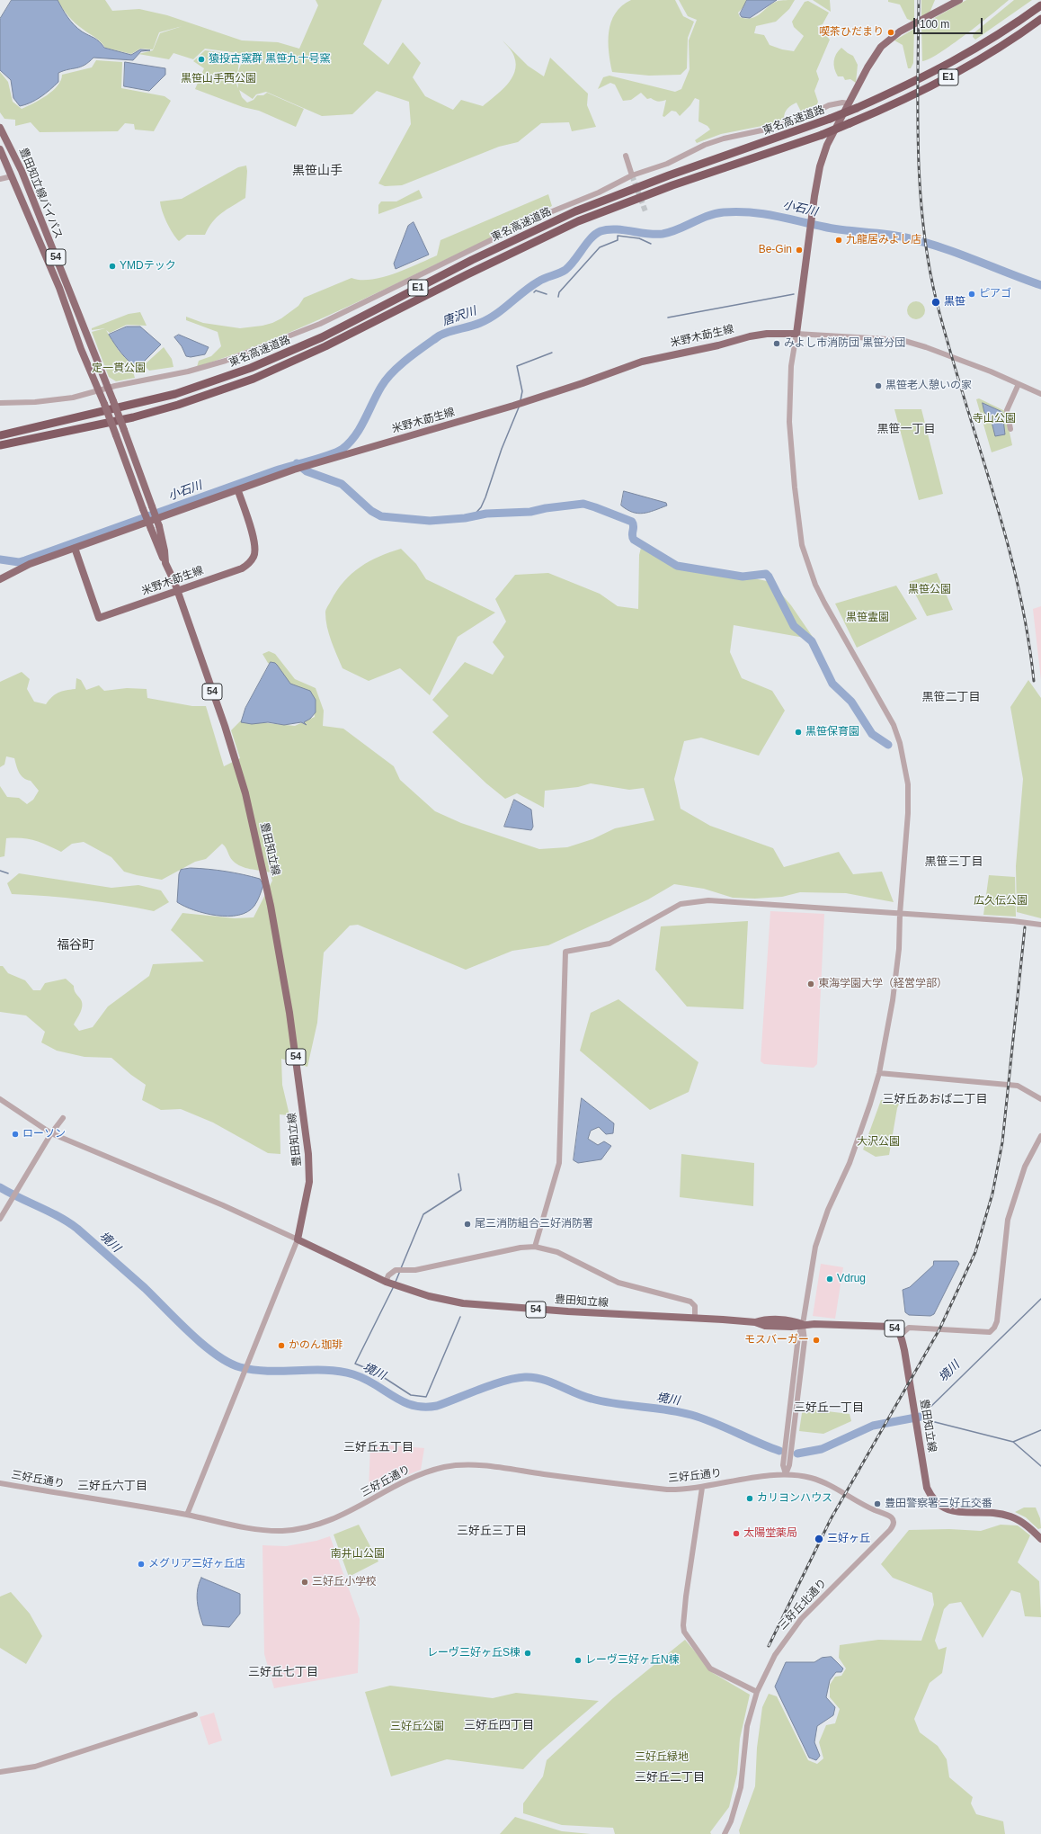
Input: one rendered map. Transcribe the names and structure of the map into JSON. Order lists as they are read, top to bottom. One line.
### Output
{"streets":{"highway":["E1","東名高速道路"],"main road":["豊田知立線バイパス","54","米野木莇生線","豊田知立線"],"street":["三好丘通り","三好丘北通り"]},"crossings":[["豊田知立線バイパス","豊田知立線"],["米野木莇生線","豊田知立線"],["三好丘通り","三好丘北通り"]],"districts":["黒笹山手","黒笹一丁目","黒笹二丁目","黒笹三丁目","福谷町","三好丘あおば二丁目","三好丘一丁目","三好丘五丁目","三好丘六丁目","三好丘三丁目","三好丘七丁目","三好丘四丁目","三好丘二丁目"],"water":["小石川","唐沢川","境川"],"parks":["黒笹山手西公園","定一貫公園","寺山公園","黒笹公園","黒笹霊園","広久伝公園","大沢公園","南井山公園","三好丘公園","三好丘緑地"],"places":["喫茶ひだまり","猿投古窯群 黒笹九十号窯","九龍居みよし店","Be-Gin","YMDテック","ピアゴ","黒笹","みよし市消防団 黒笹分団","黒笹老人憩いの家","黒笹保育園","東海学園大学（経営学部）","ローソン","尾三消防組合三好消防署","Vdrug","モスバーガー","かのん珈琲","カリヨンハウス","豊田警察署三好丘交番","太陽堂薬局","三好ヶ丘","メグリア三好ヶ丘店","三好丘小学校","レーヴ三好ヶ丘S棟","レーヴ三好ヶ丘N棟"],"scale_bar":"100 m"}
